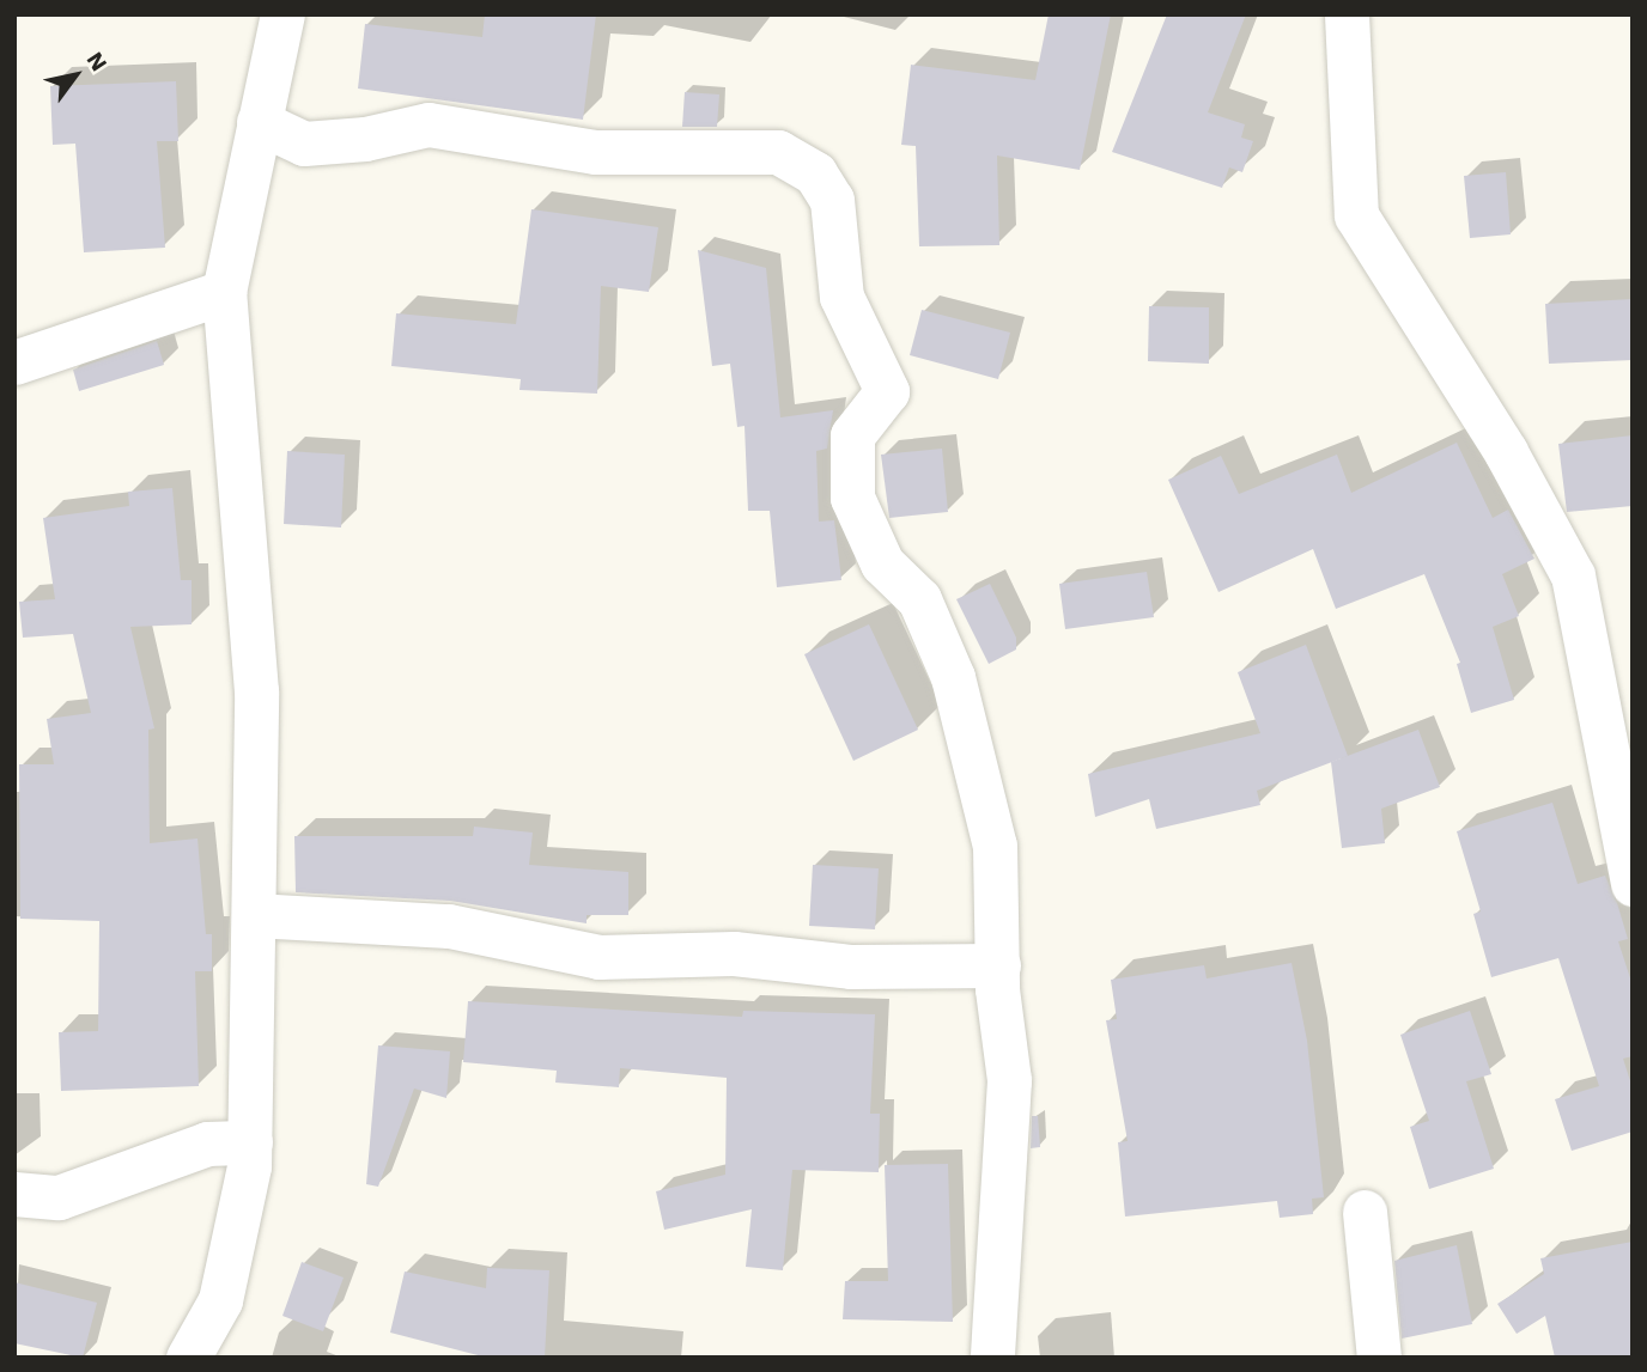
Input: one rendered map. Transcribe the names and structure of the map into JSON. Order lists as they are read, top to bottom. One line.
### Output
{"north":"top right"}
